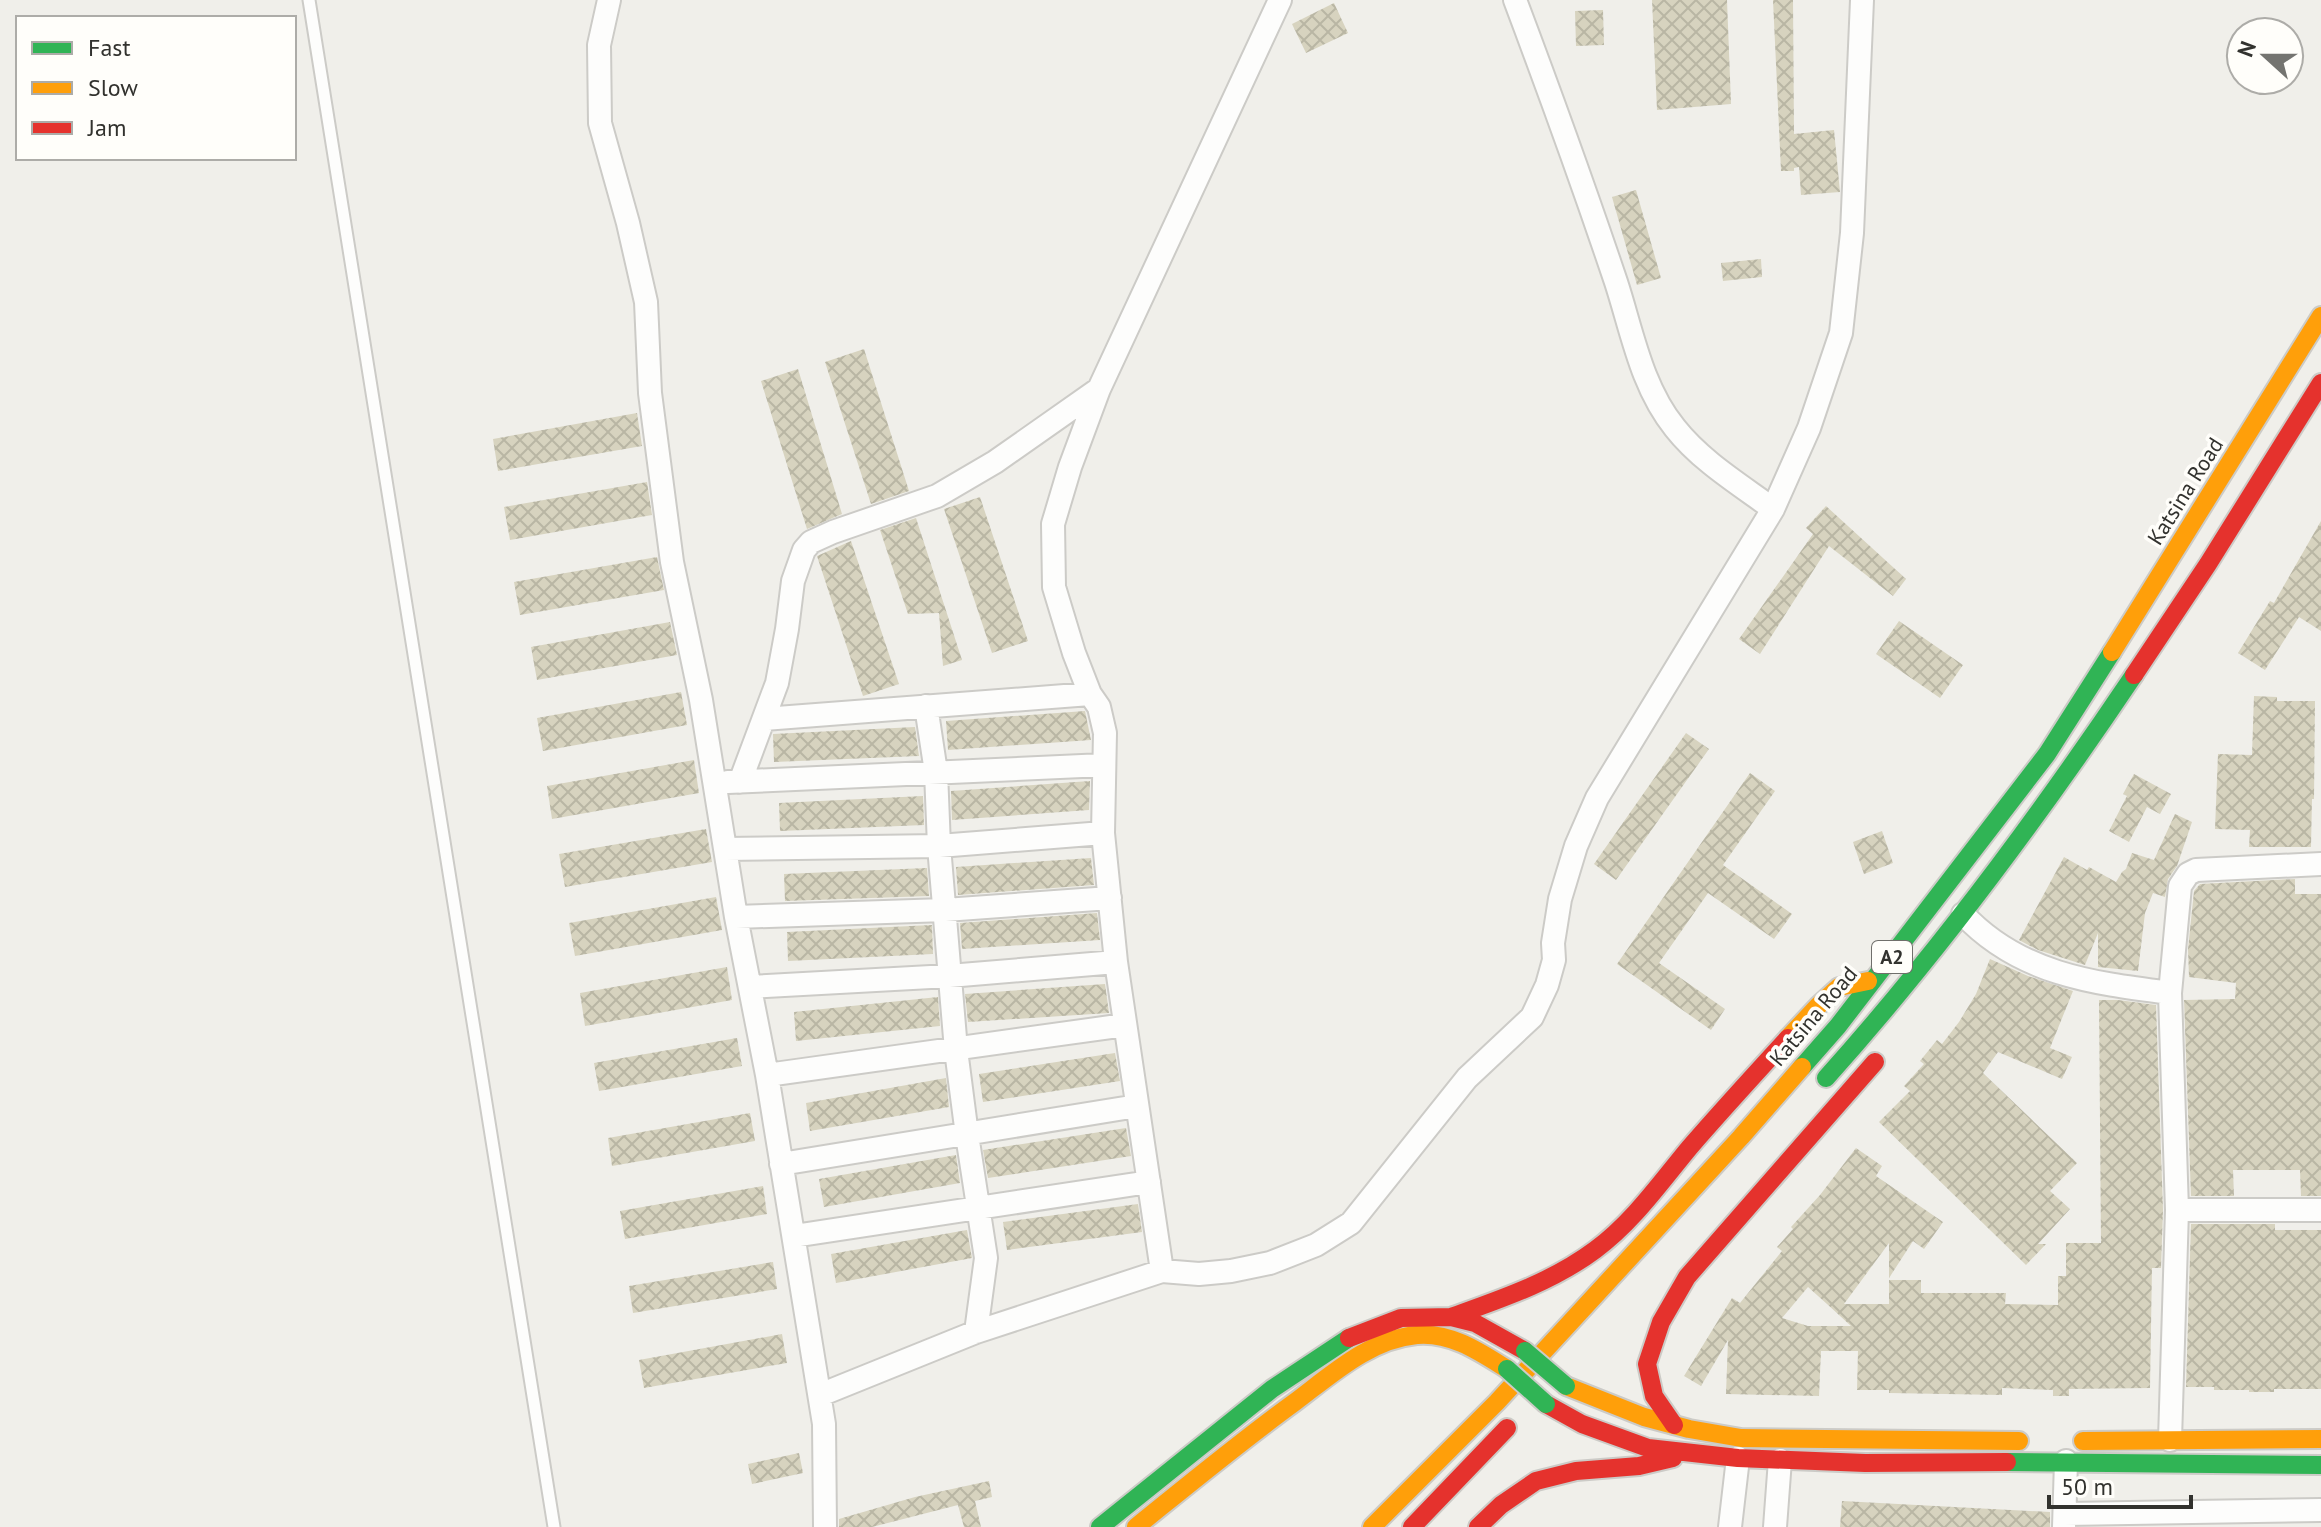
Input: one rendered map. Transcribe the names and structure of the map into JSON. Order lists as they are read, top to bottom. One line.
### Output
{"streets":{"main road":["Katsina Road","A2"]},"legend":["Fast","Slow","Jam"],"scale_bar":"50 m","north":"left"}
